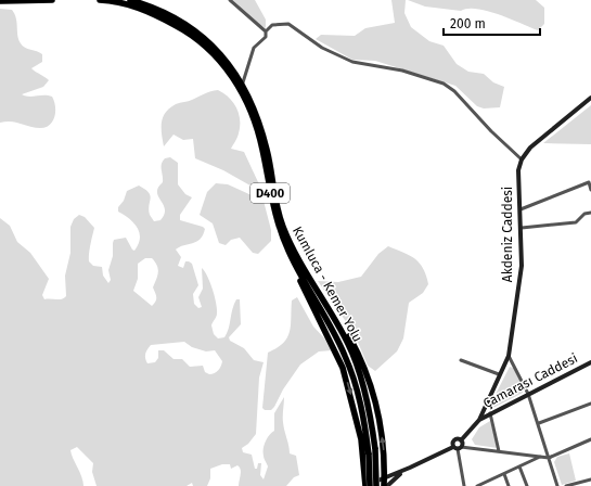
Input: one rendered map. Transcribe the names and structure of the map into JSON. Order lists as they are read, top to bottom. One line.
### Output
{"streets":{"highway":["D400","Kumluca - Kemer Yolu"],"street":["Akdeniz Caddesi","Çamarası Caddesi"]},"crossings":[["Akdeniz Caddesi","Çamarası Caddesi"]],"scale_bar":"200 m"}
